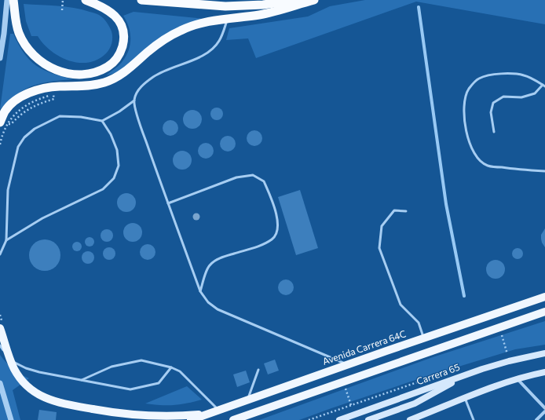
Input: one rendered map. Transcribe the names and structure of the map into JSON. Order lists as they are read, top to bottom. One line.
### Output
{"streets":{"main road":["Avenida Carrera 64C","Carrera 65"]}}
